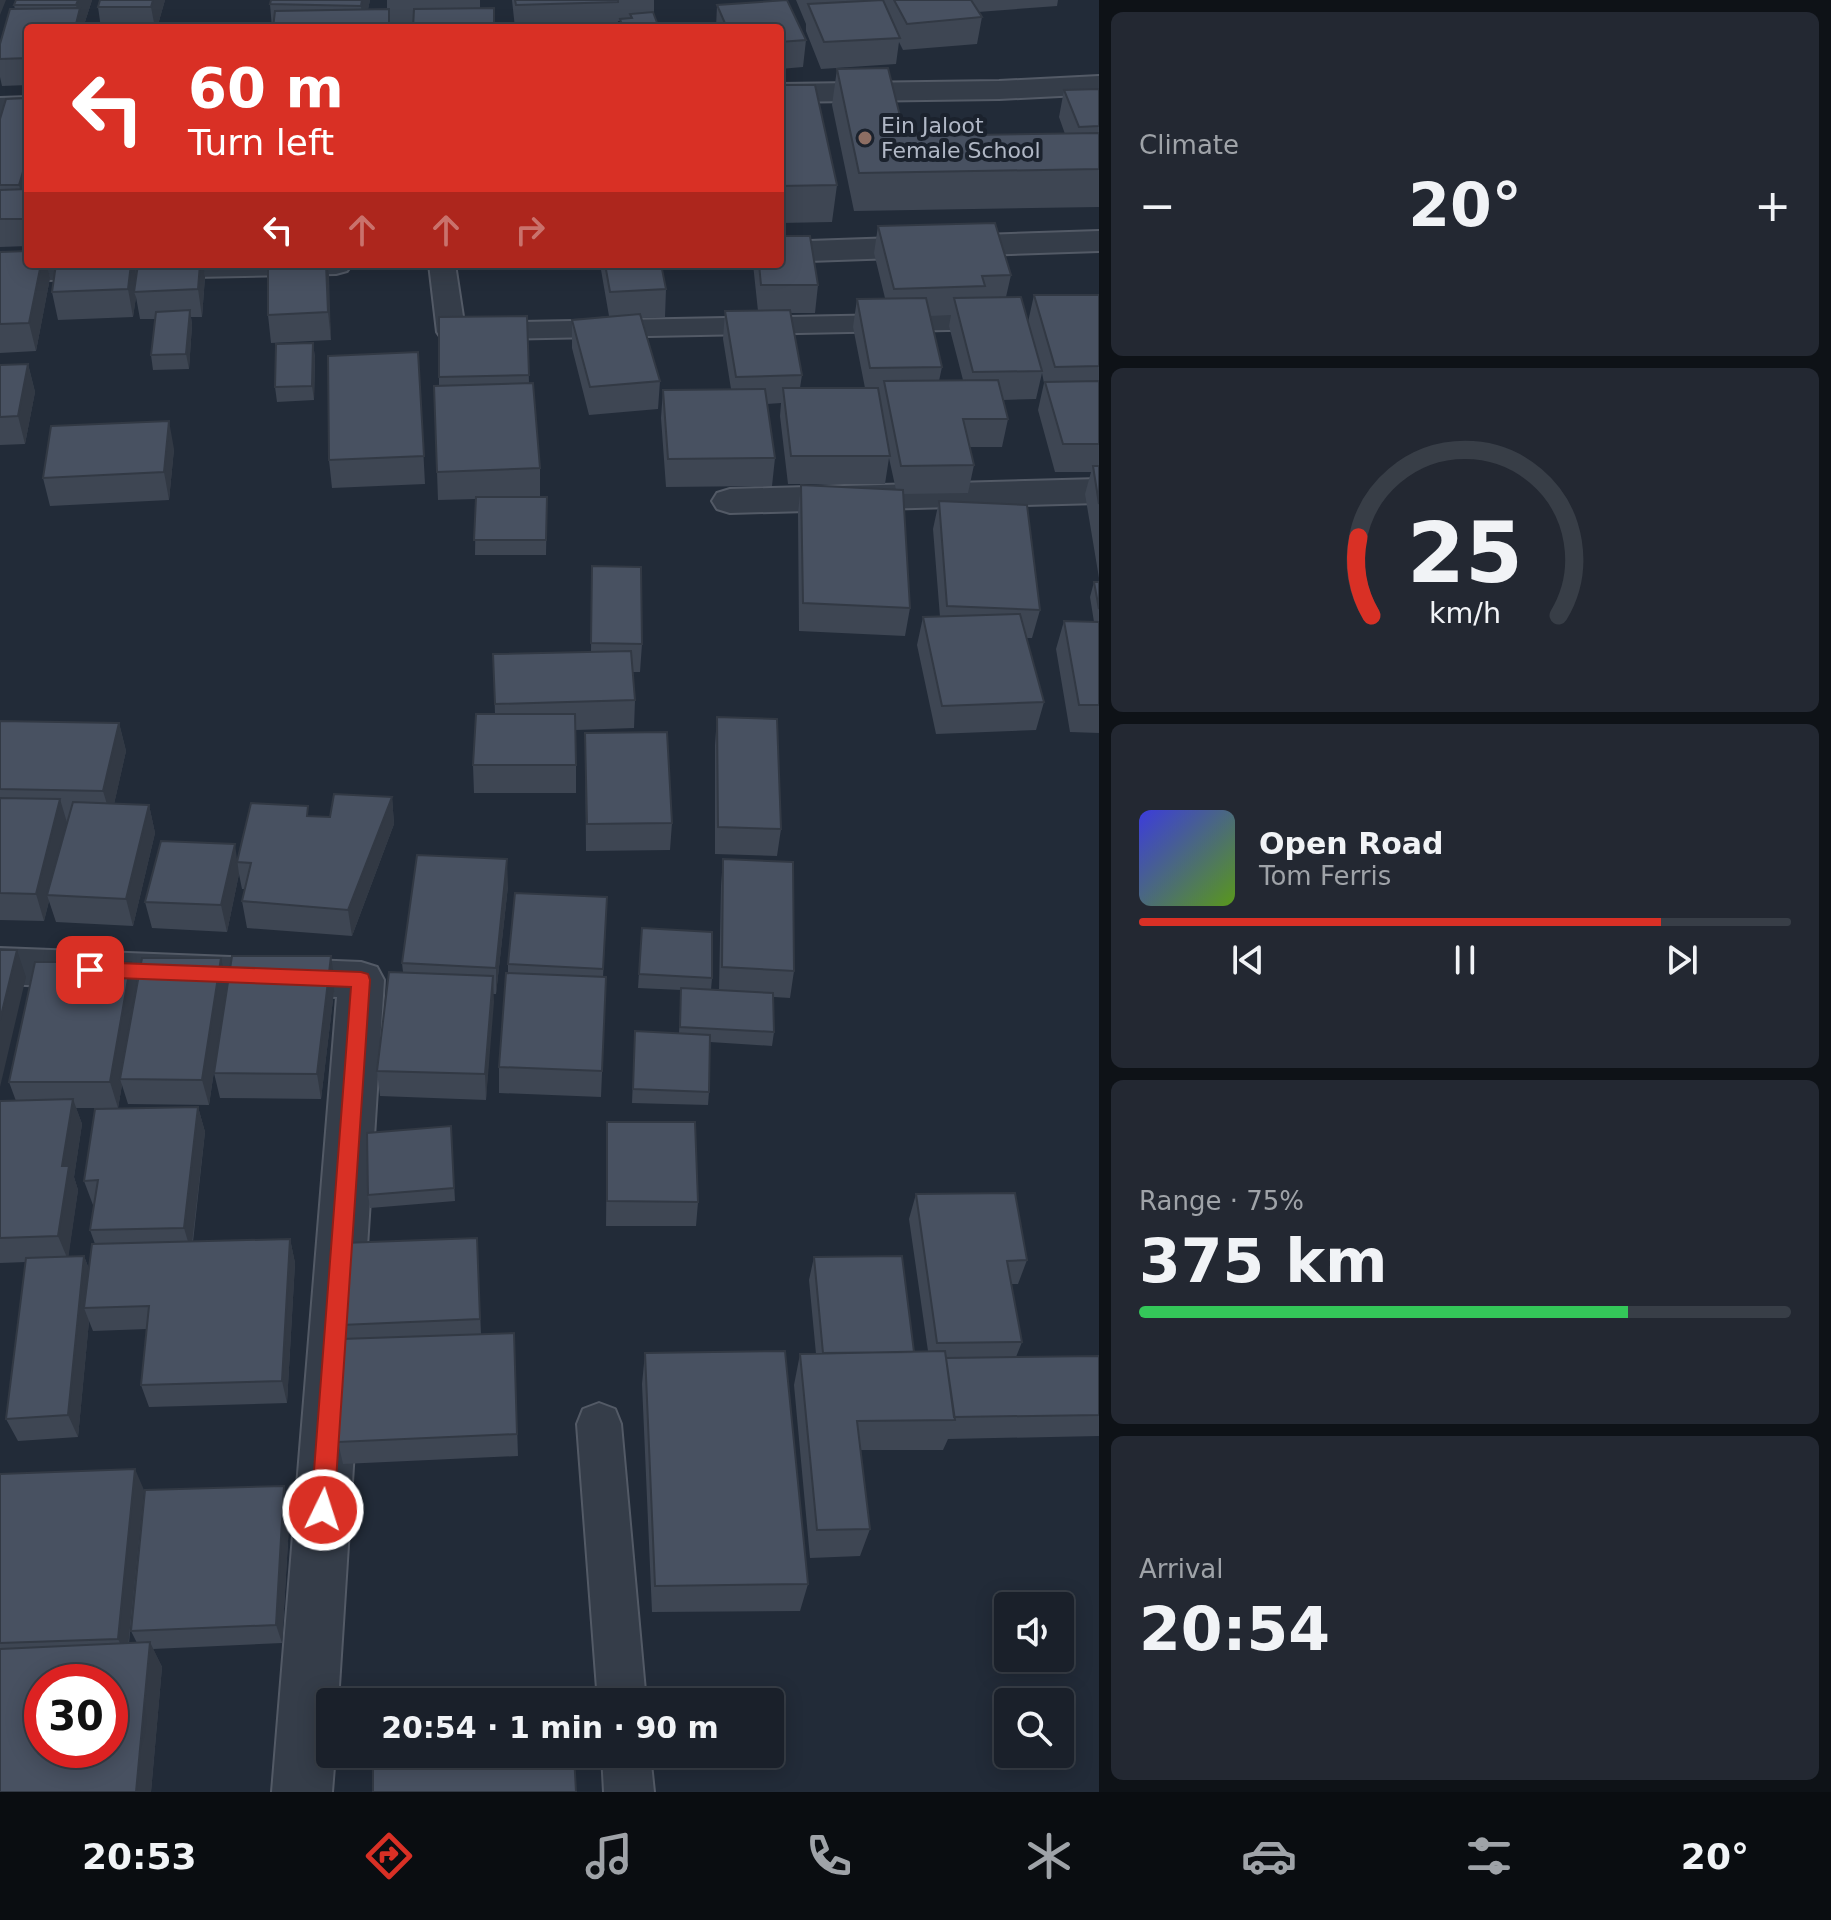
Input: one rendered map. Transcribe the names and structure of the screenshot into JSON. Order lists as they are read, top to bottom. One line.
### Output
{"places":["Ein Jaloot Female School"],"page":{"tile":["Climate",["Range · 75%","375 km"],["Arrival","20:54"]],"turn":["60 m","Turn left"],"heat":["−","20°","+"],"song":["Open Road","Tom Ferris"],"limit":"30","trip":"20:54 · 1 min · 90 m","tabs":["20:53","20°"],"gauge":["25","km/h"]}}
